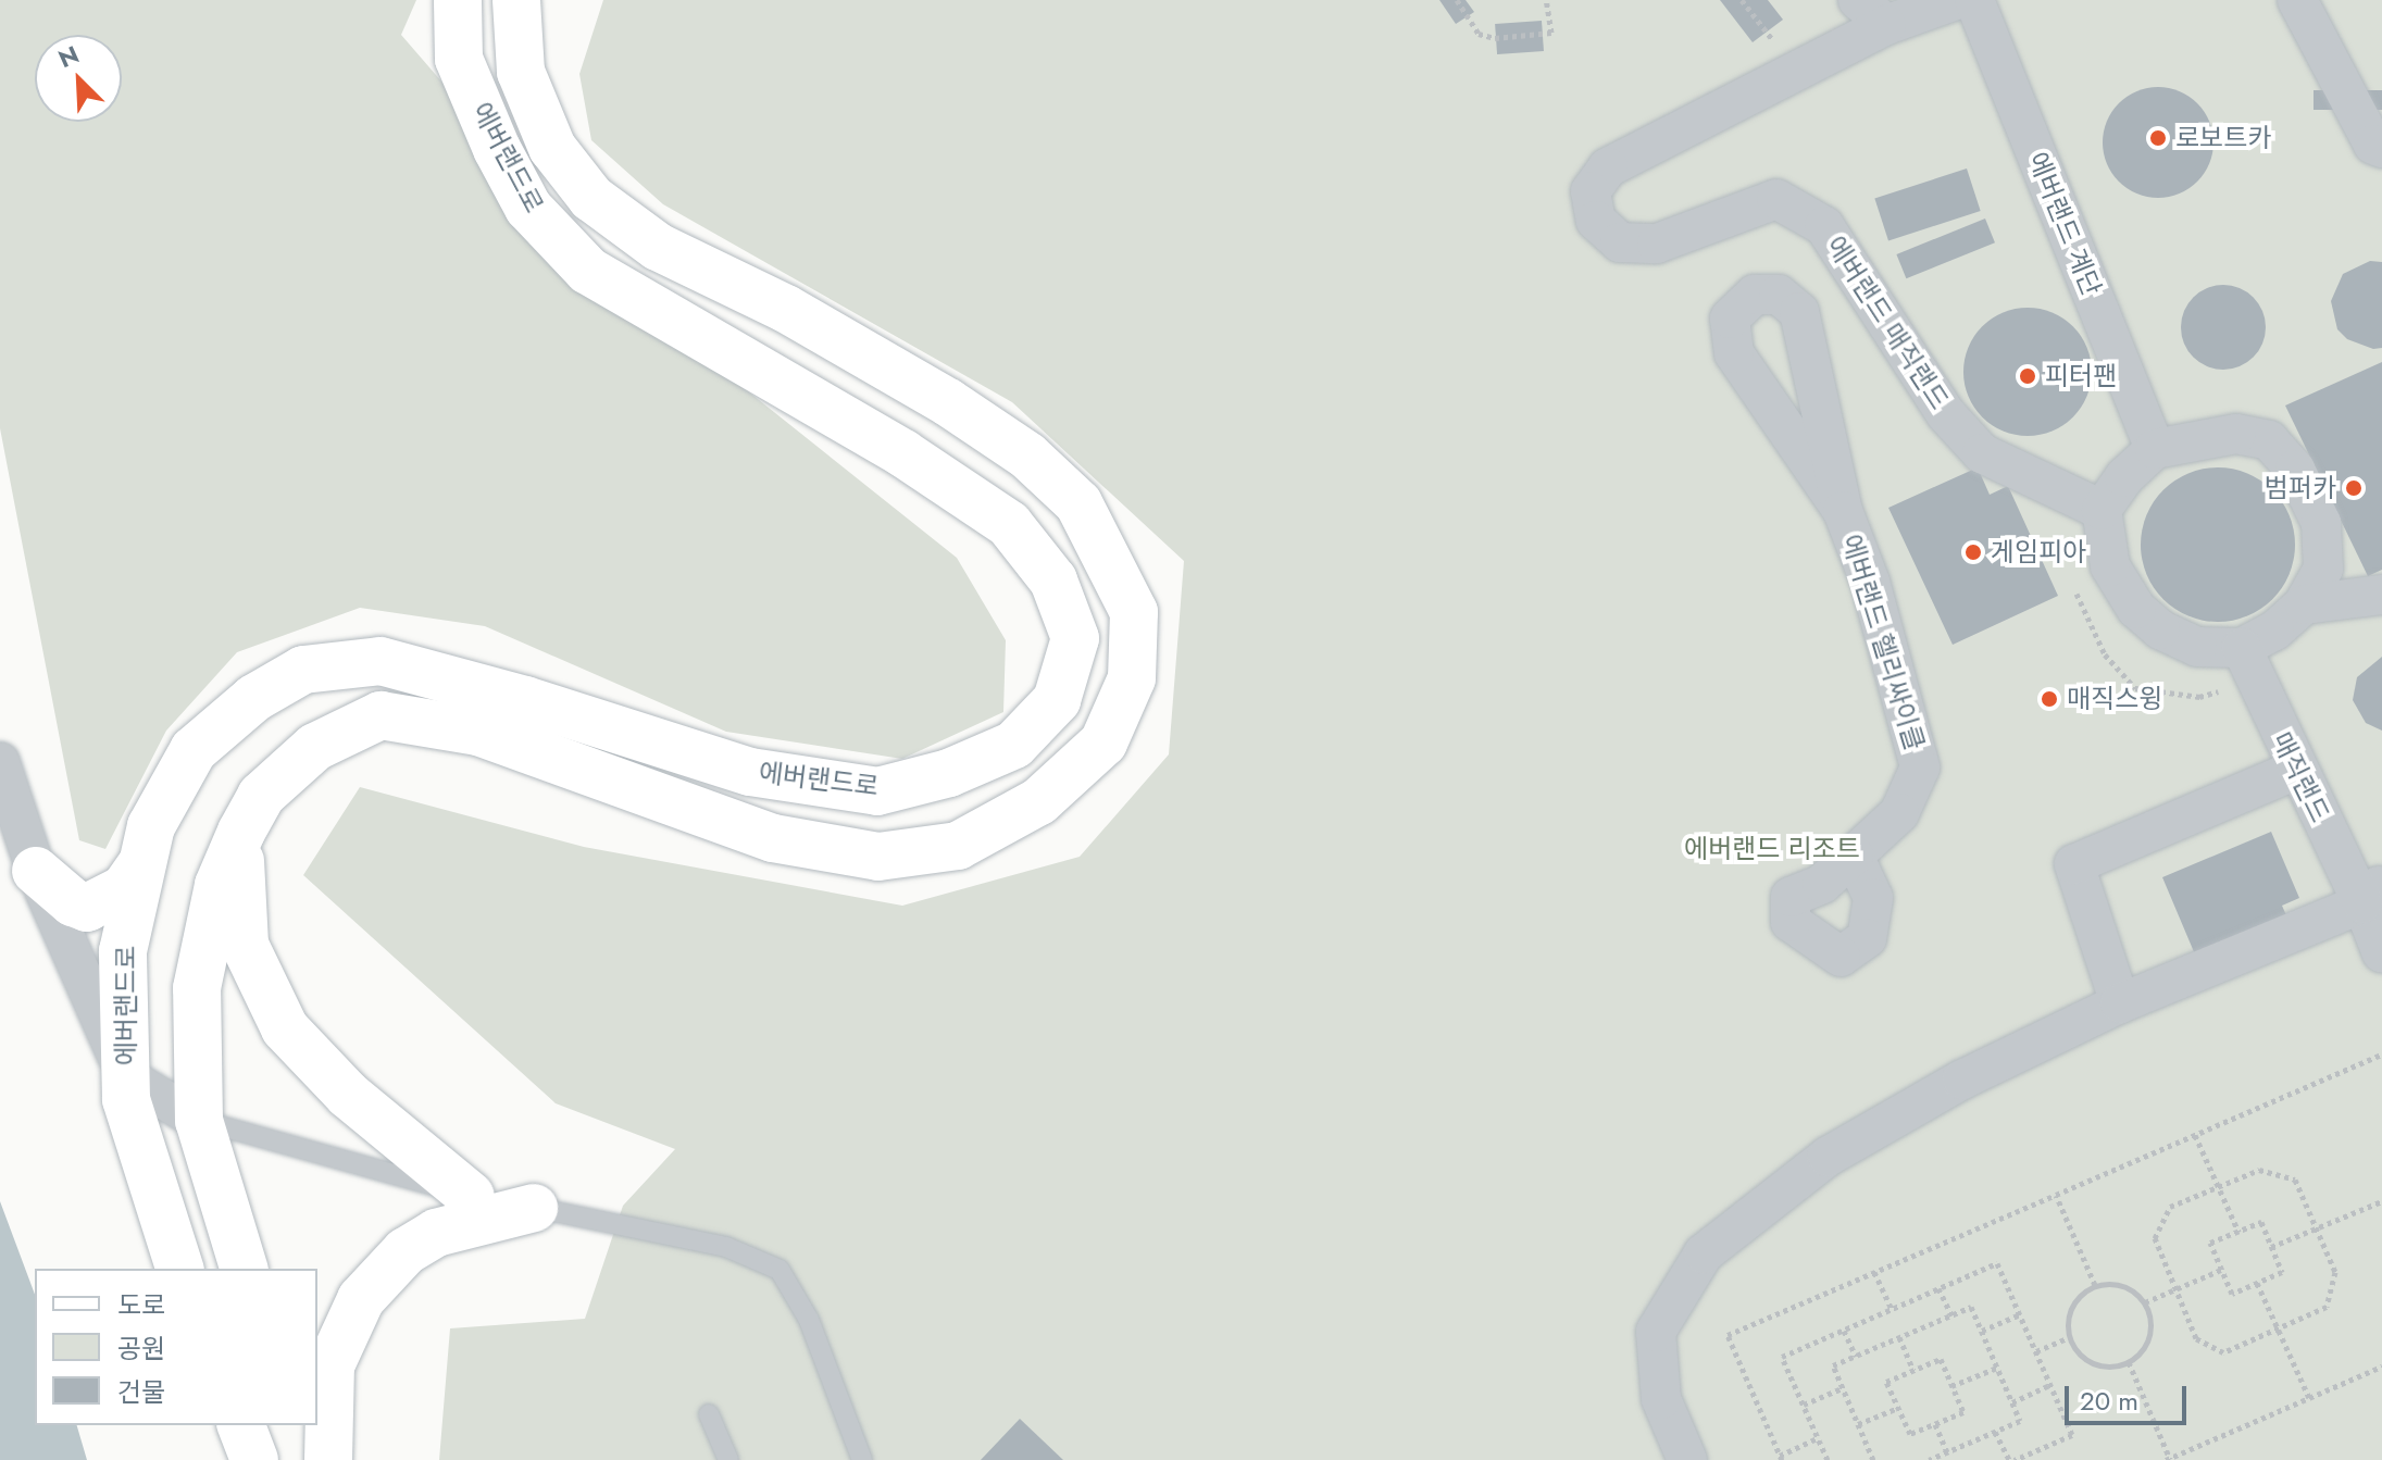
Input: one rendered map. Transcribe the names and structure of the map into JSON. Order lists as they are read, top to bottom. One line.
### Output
{"streets":{"street":["에버랜드로","에버랜드 계단","에버랜드 매직랜드","에버랜드 헬리싸이클","매직랜드"]},"crossings":[["에버랜드 계단","에버랜드 매직랜드"],["에버랜드 계단","매직랜드"],["에버랜드 매직랜드","매직랜드"]],"parks":["에버랜드 리조트"],"places":["로보트카","피터팬","범퍼카","게임피아","매직스윙"],"legend":["도로","공원","건물"],"scale_bar":"20 m","north":"top left"}
